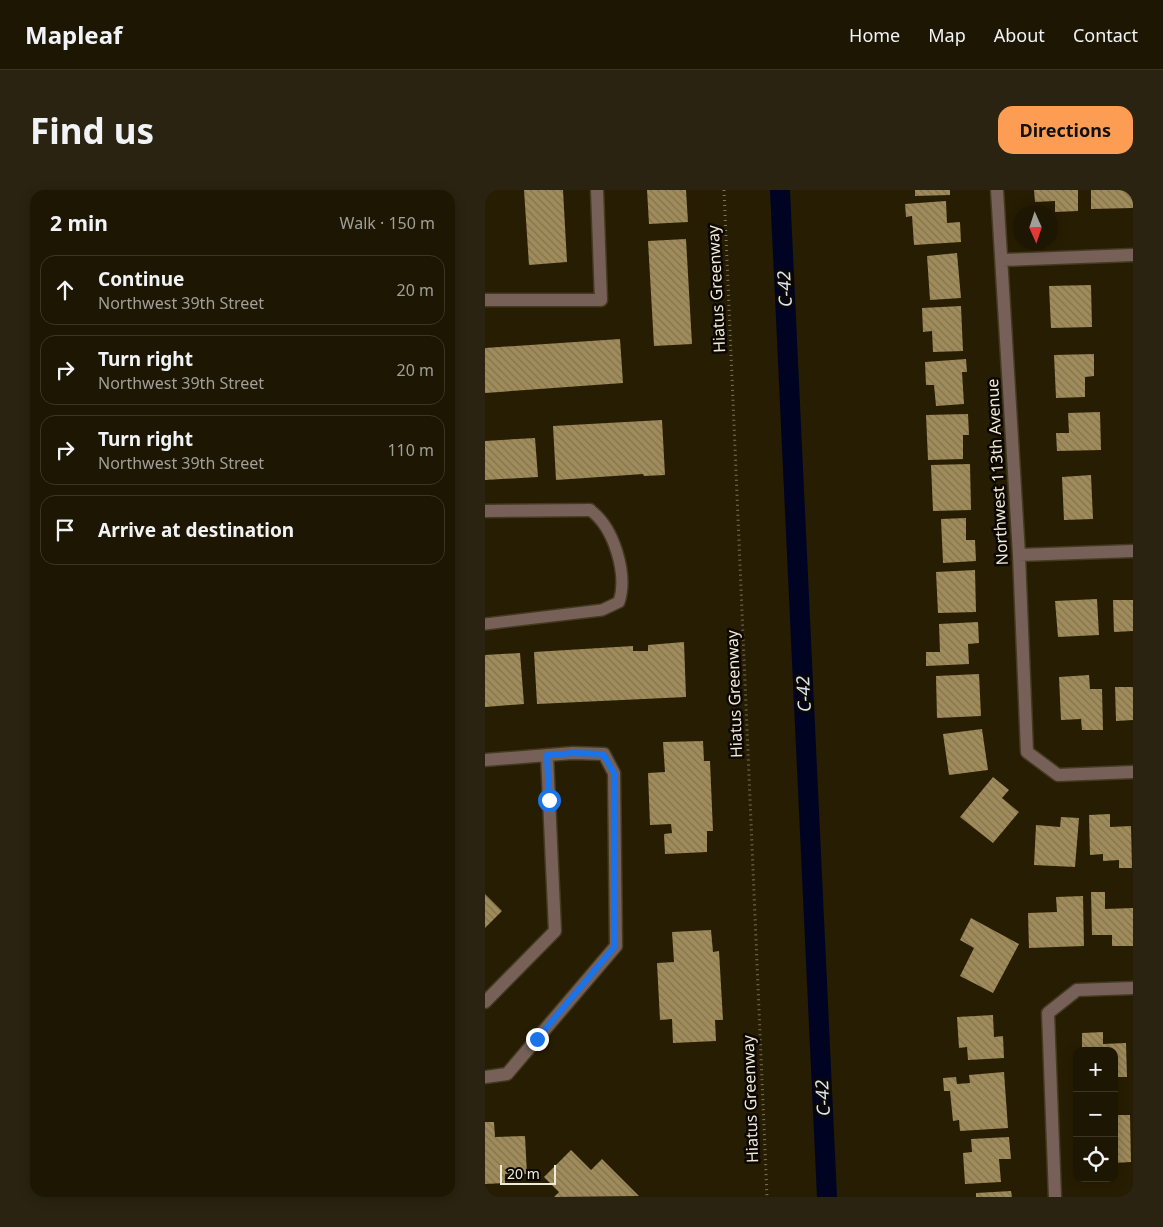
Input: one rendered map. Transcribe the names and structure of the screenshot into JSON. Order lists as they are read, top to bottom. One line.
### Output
{"streets":{"street":["Northwest 113th Avenue"],"path":["Hiatus Greenway"]},"water":["C-42"],"scale_bar":"20 m","north":"bottom","page":{"header":"Mapleaf","nav":["Home","Map","About","Contact"],"buttons":"Directions","title":"Find us","heading":["2 min","Walk · 150 m"],"list":[["Continue","Northwest 39th Street","20 m"],["Turn right","Northwest 39th Street","20 m"],["Turn right","Northwest 39th Street","110 m"],"Arrive at destination"],"map_buttons":["+","−"],"scale":"20 m"}}
